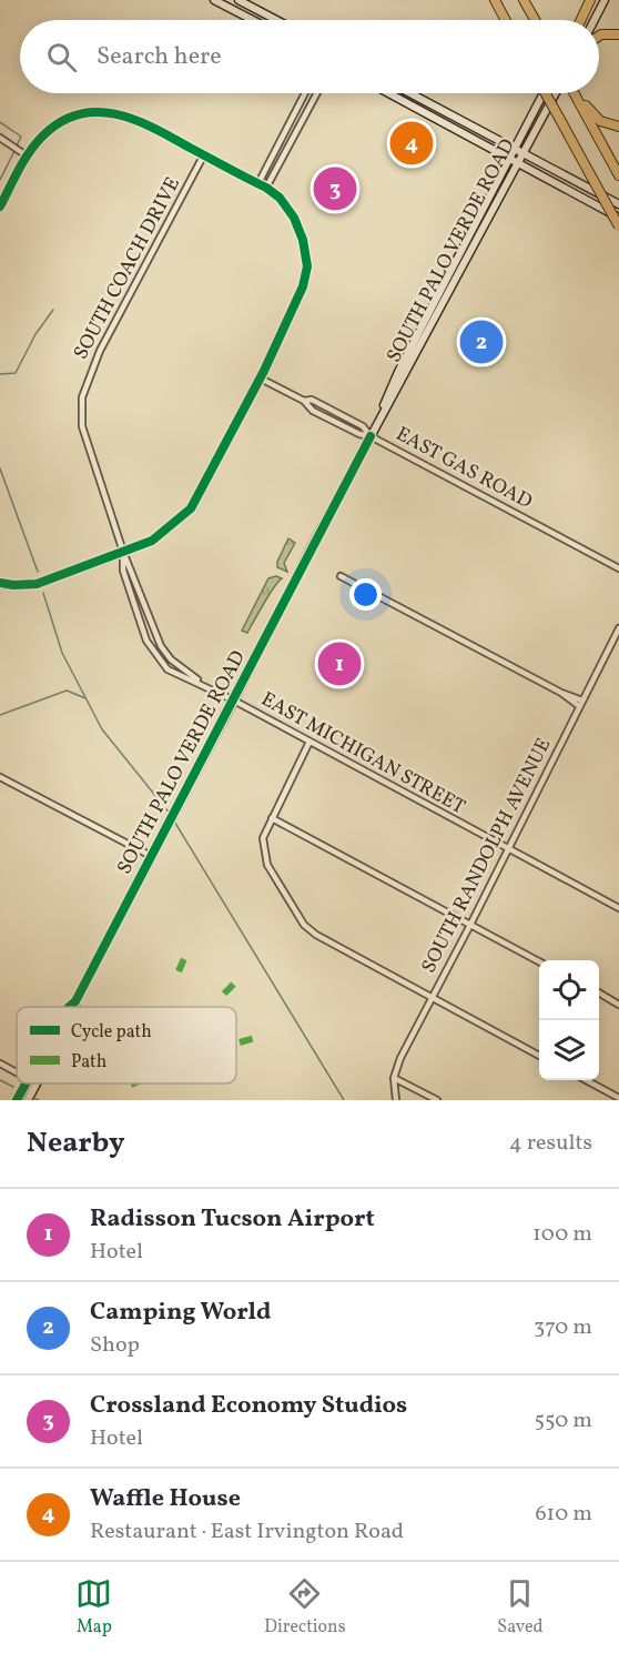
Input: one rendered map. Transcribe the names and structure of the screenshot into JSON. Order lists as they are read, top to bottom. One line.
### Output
{"streets":{"main road":["SOUTH PALO VERDE ROAD"],"street":["SOUTH COACH DRIVE","EAST GAS ROAD","EAST MICHIGAN STREET","SOUTH RANDOLPH AVENUE"]},"crossings":[["SOUTH PALO VERDE ROAD","SOUTH COACH DRIVE"],["SOUTH PALO VERDE ROAD","EAST GAS ROAD"],["SOUTH PALO VERDE ROAD","EAST MICHIGAN STREET"],["SOUTH COACH DRIVE","EAST MICHIGAN STREET"],["EAST MICHIGAN STREET","SOUTH RANDOLPH AVENUE"]],"legend":["Cycle path","Path"],"page":{"search":"Search here","pins":["4","3","2","1"],"heading":["Nearby","4 results"],"list":[{"mark":"1","name":"Radisson Tucson Airport","note":"Hotel","value":"100 m"},{"mark":"2","name":"Camping World","note":"Shop","value":"370 m"},{"mark":"3","name":"Crossland Economy Studios","note":"Hotel","value":"550 m"},{"mark":"4","name":"Waffle House","note":"Restaurant · East Irvington Road","value":"610 m"}],"nav":["Map","Directions","Saved"]}}
